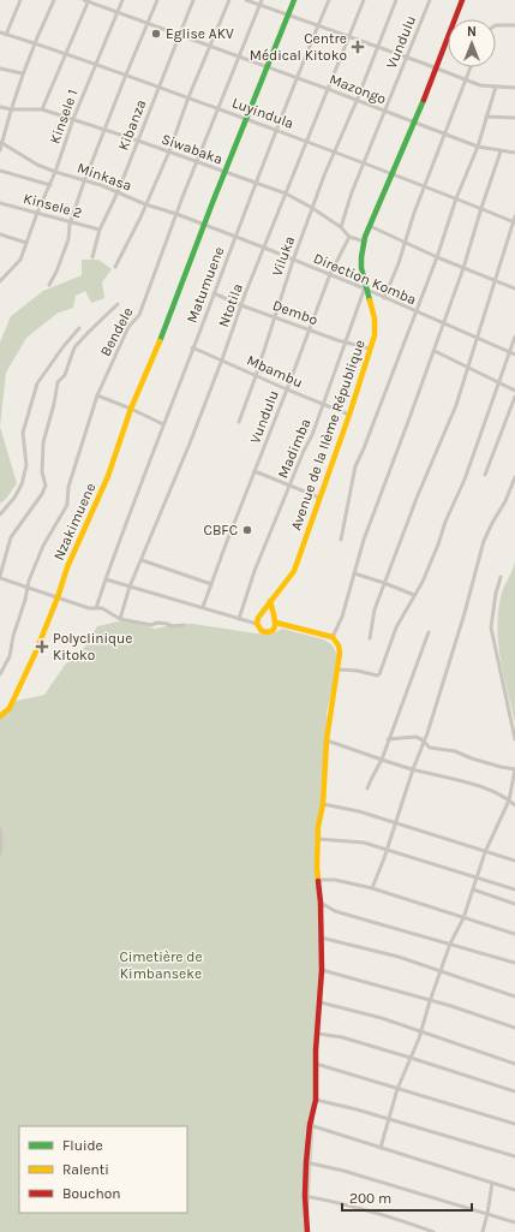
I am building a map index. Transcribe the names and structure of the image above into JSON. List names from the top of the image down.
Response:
{
  "streets": {
    "street": [
      "Vundulu",
      "Mazongo",
      "Luyindula",
      "Kinsele 1",
      "Kibanza",
      "Siwabaka",
      "Minkasa",
      "Kinsele 2",
      "Viluka",
      "Direction Komba",
      "Matumuene",
      "Ntotila",
      "Dembo",
      "Bendele",
      "Mbambu",
      "Avenue de la IIème République",
      "Madimba",
      "Nzakimuene"
    ]
  },
  "crossings": [
    ["Vundulu", "Mazongo"],
    ["Vundulu", "Luyindula"],
    ["Vundulu", "Siwabaka"],
    ["Vundulu", "Direction Komba"],
    ["Vundulu", "Dembo"],
    ["Vundulu", "Mbambu"],
    ["Mazongo", "Kinsele 1"],
    ["Mazongo", "Kibanza"],
    ["Mazongo", "Viluka"],
    ["Mazongo", "Matumuene"],
    ["Mazongo", "Ntotila"],
    ["Mazongo", "Bendele"],
    ["Mazongo", "Avenue de la IIème République"],
    ["Mazongo", "Nzakimuene"],
    ["Luyindula", "Kinsele 1"],
    ["Luyindula", "Kibanza"],
    ["Luyindula", "Viluka"],
    ["Luyindula", "Matumuene"],
    ["Luyindula", "Ntotila"],
    ["Luyindula", "Bendele"],
    ["Luyindula", "Avenue de la IIème République"],
    ["Luyindula", "Nzakimuene"],
    ["Kinsele 1", "Siwabaka"],
    ["Kinsele 1", "Minkasa"],
    ["Kinsele 1", "Kinsele 2"],
    ["Kibanza", "Siwabaka"],
    ["Kibanza", "Minkasa"],
    ["Kibanza", "Kinsele 2"],
    ["Siwabaka", "Viluka"],
    ["Siwabaka", "Matumuene"],
    ["Siwabaka", "Ntotila"],
    ["Siwabaka", "Bendele"],
    ["Siwabaka", "Nzakimuene"],
    ["Minkasa", "Direction Komba"],
    ["Minkasa", "Bendele"],
    ["Minkasa", "Nzakimuene"],
    ["Viluka", "Direction Komba"],
    ["Viluka", "Dembo"],
    ["Viluka", "Mbambu"],
    ["Direction Komba", "Matumuene"],
    ["Direction Komba", "Ntotila"],
    ["Direction Komba", "Avenue de la IIème République"],
    ["Direction Komba", "Madimba"],
    ["Direction Komba", "Nzakimuene"],
    ["Matumuene", "Dembo"],
    ["Matumuene", "Mbambu"],
    ["Ntotila", "Dembo"],
    ["Ntotila", "Mbambu"],
    ["Dembo", "Avenue de la IIème République"],
    ["Dembo", "Madimba"],
    ["Mbambu", "Avenue de la IIème République"],
    ["Mbambu", "Madimba"],
    ["Avenue de la IIème République", "Madimba"]
  ],
  "parks": ["Cimetière de Kimbanseke"],
  "places": {
    "other": ["Eglise AKV", "CBFC"],
    "health": ["Centre Médical Kitoko", "Polyclinique Kitoko"]
  },
  "legend": ["Fluide", "Ralenti", "Bouchon"],
  "scale_bar": "200 m",
  "north": "top"
}
